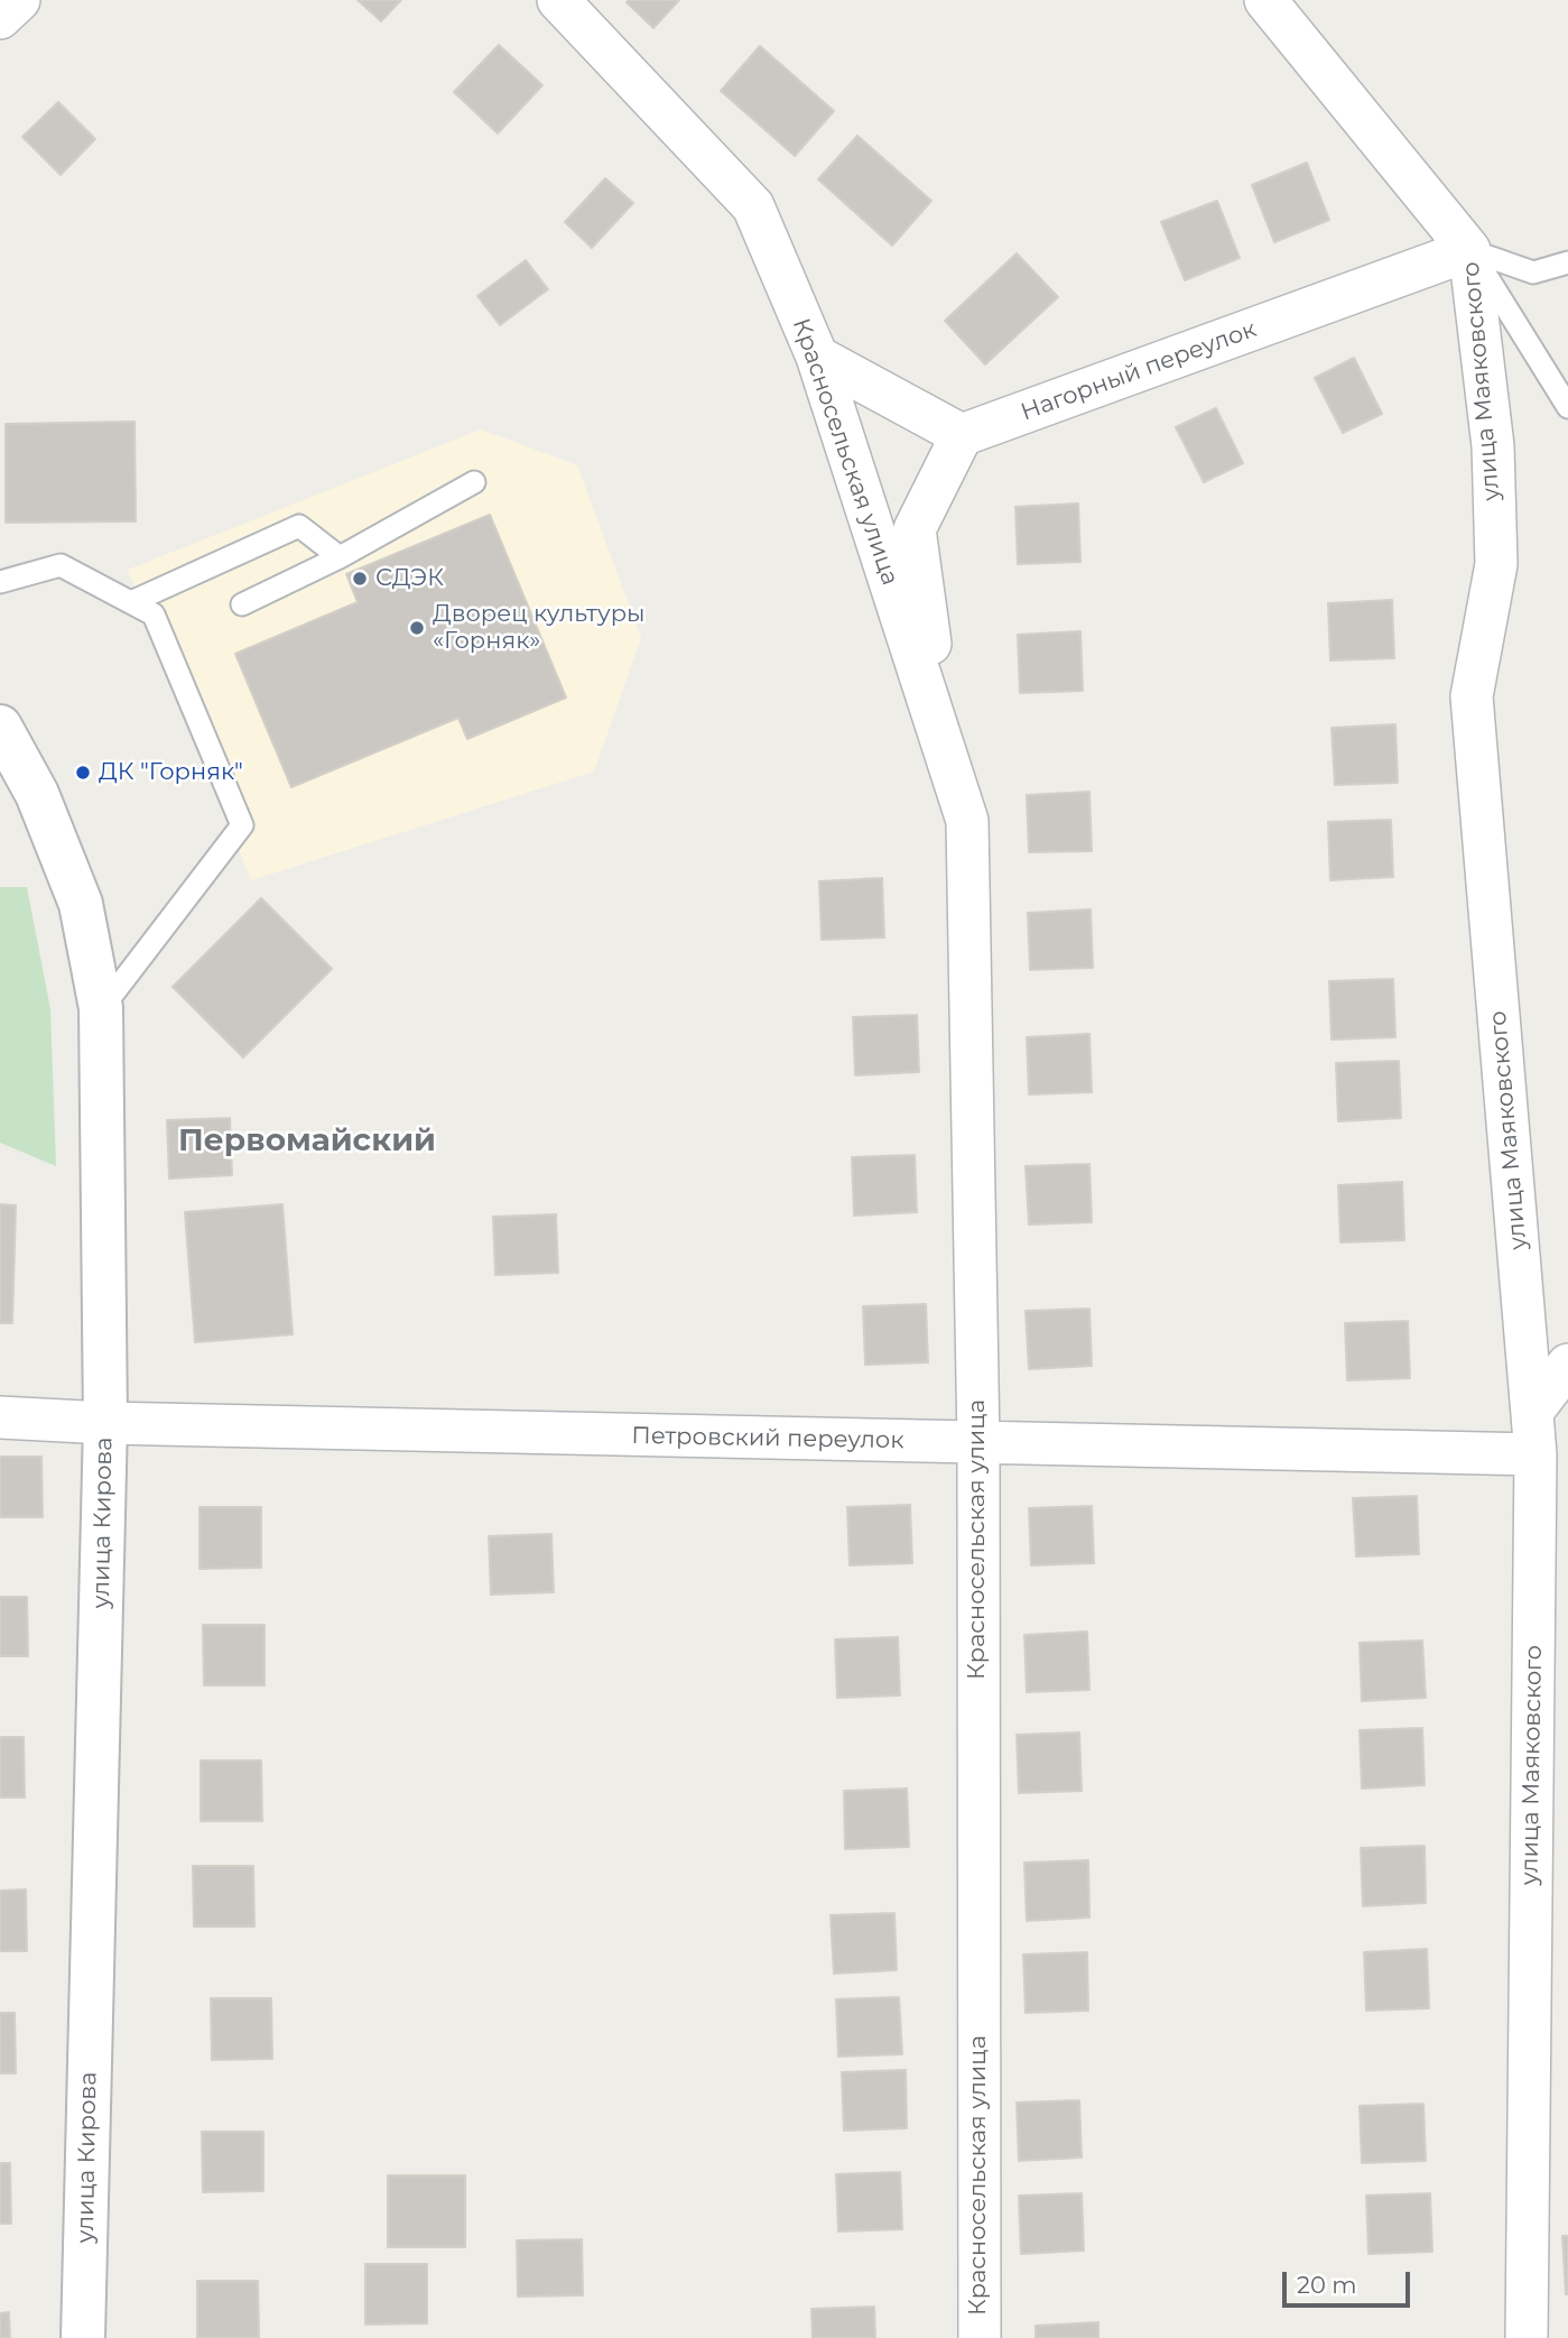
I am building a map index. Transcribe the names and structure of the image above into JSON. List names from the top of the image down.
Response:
{
  "streets": {
    "street": [
      "Нагорный переулок",
      "улица Маяковского",
      "Красносельская улица",
      "Петровский переулок",
      "улица Кирова"
    ]
  },
  "crossings": [
    ["Нагорный переулок", "улица Маяковского"],
    ["Нагорный переулок", "Красносельская улица"],
    ["улица Маяковского", "Петровский переулок"],
    ["Красносельская улица", "Петровский переулок"],
    ["Петровский переулок", "улица Кирова"]
  ],
  "districts": ["Первомайский"],
  "places": ["СДЭК", "Дворец культуры «Горняк»", "ДК \"Горняк\""],
  "scale_bar": "20 m"
}
